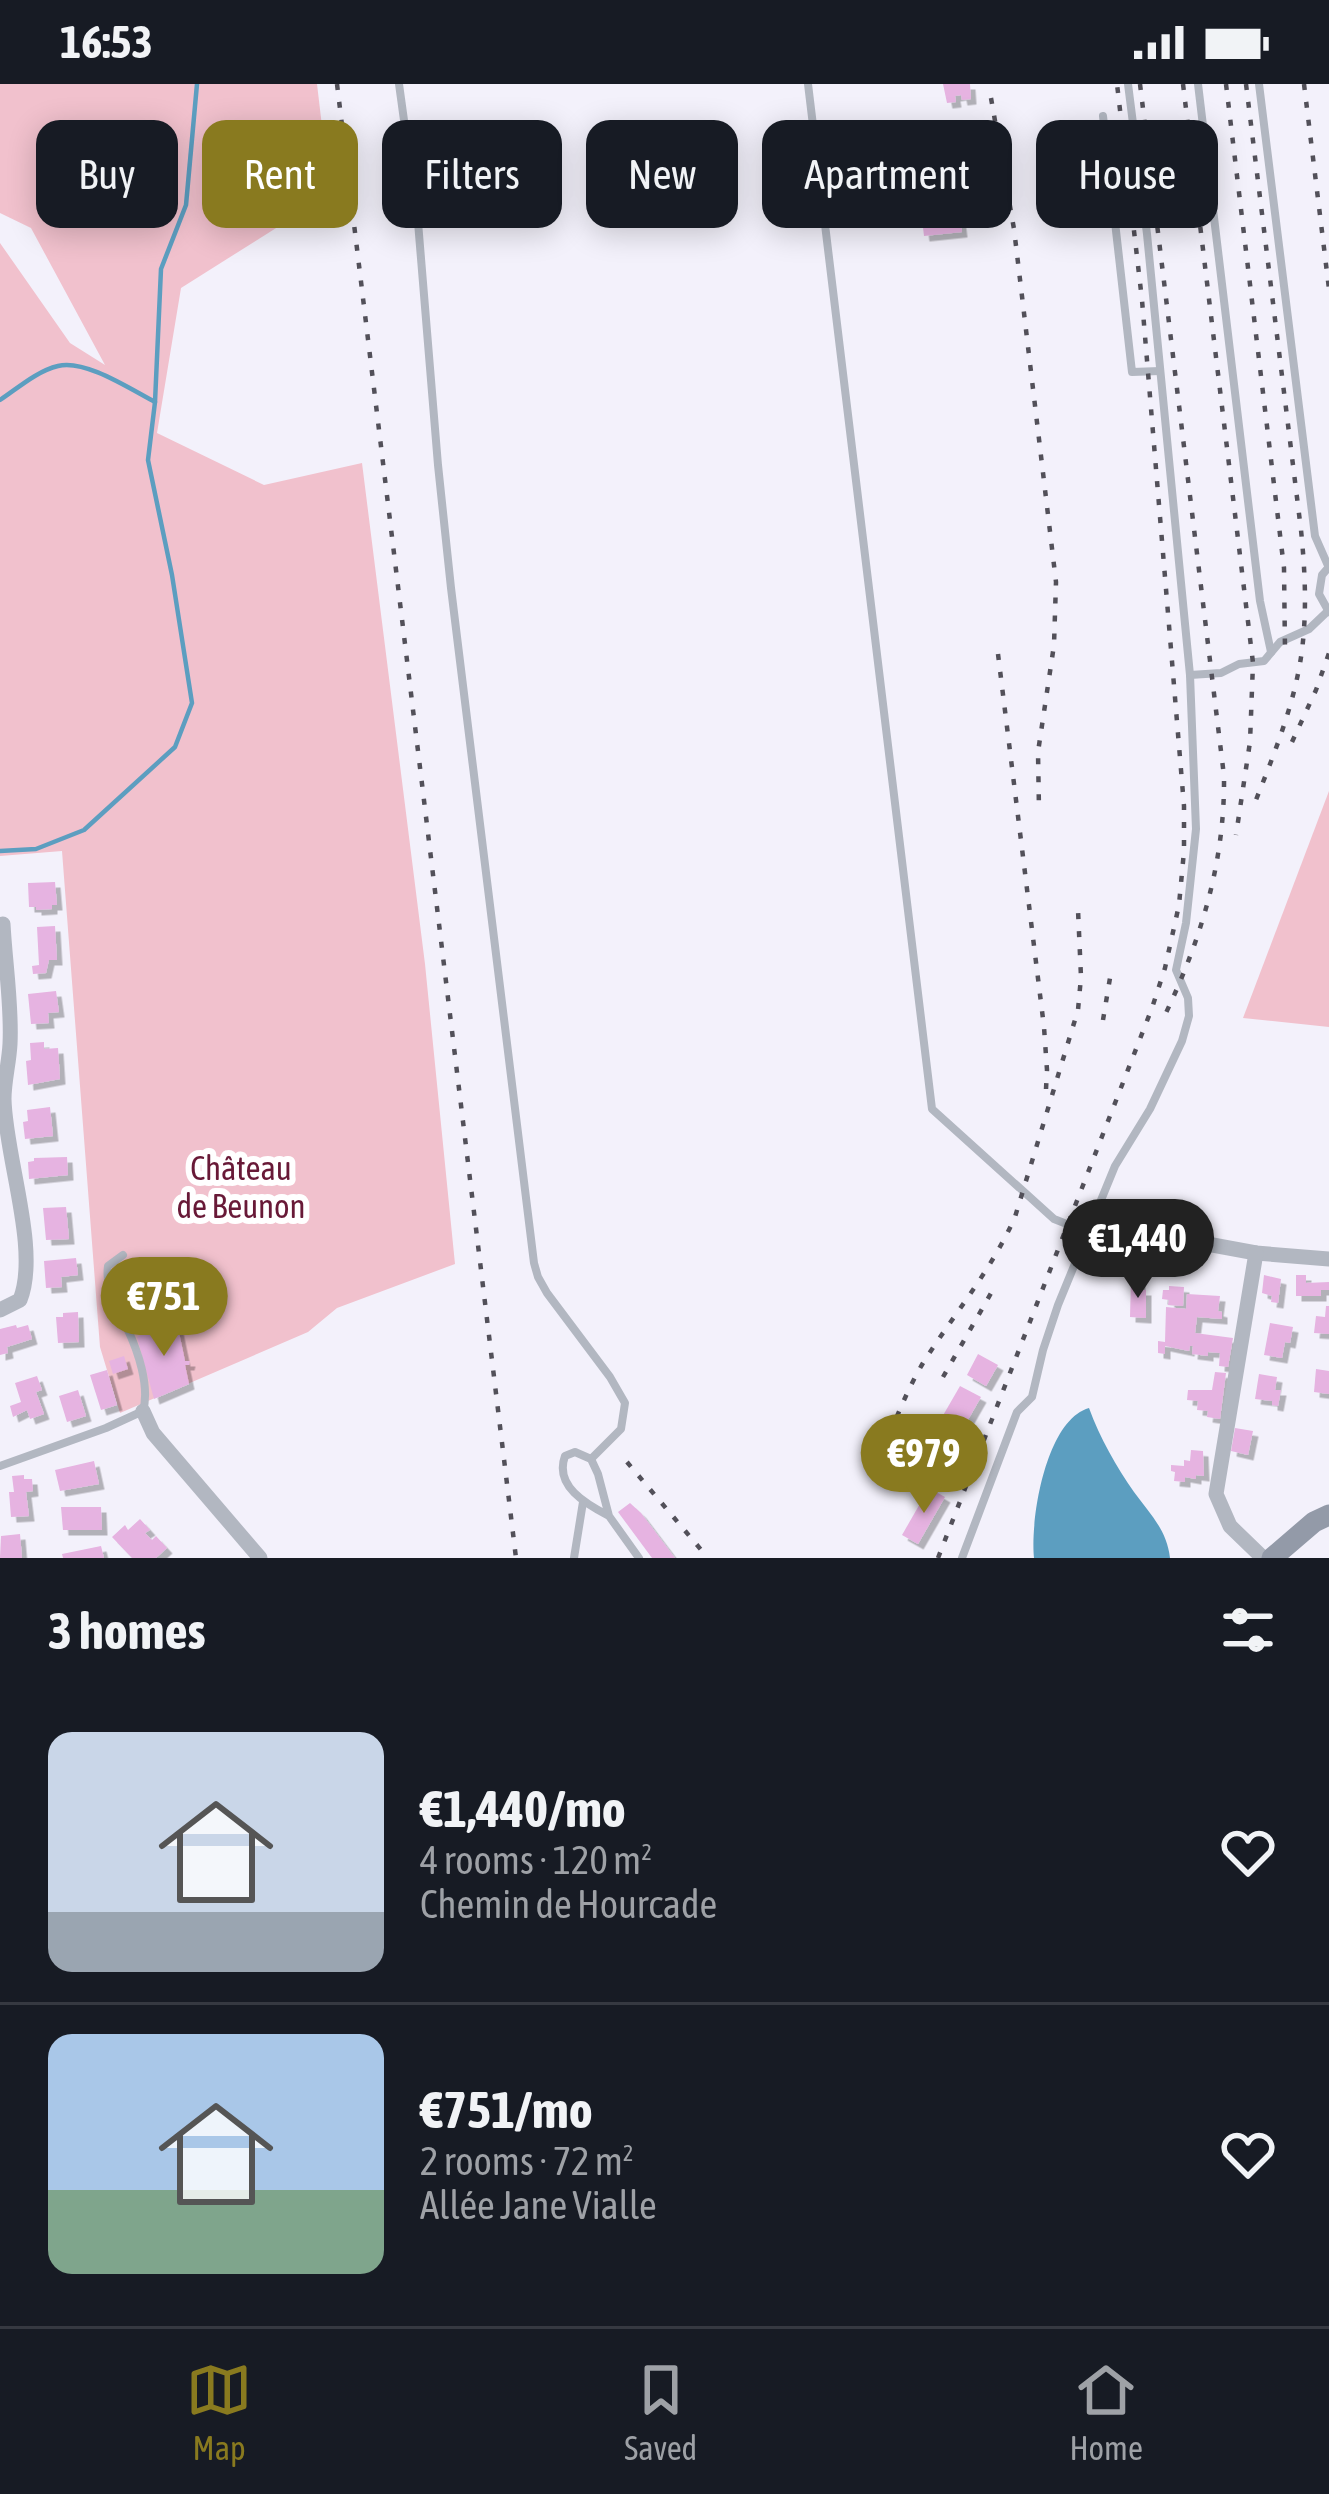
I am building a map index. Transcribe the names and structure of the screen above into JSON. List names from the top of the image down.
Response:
{
  "parks": ["Château de Beunon"],
  "page": {
    "status": "16:53",
    "chip": [
      "Buy",
      "Rent",
      "Filters",
      "New",
      "Apartment",
      "House"
    ],
    "price": ["€1,440", "€751", "€979"],
    "heading": "3 homes",
    "list": [
      {
        "name": "€1,440/mo",
        "note": "4 rooms · 120 m² · Chemin de Hourcade"
      },
      {
        "name": "€751/mo",
        "note": "2 rooms · 72 m² · Allée Jane Vialle"
      }
    ],
    "tabs": ["Map", "Saved", "Home"]
  }
}
